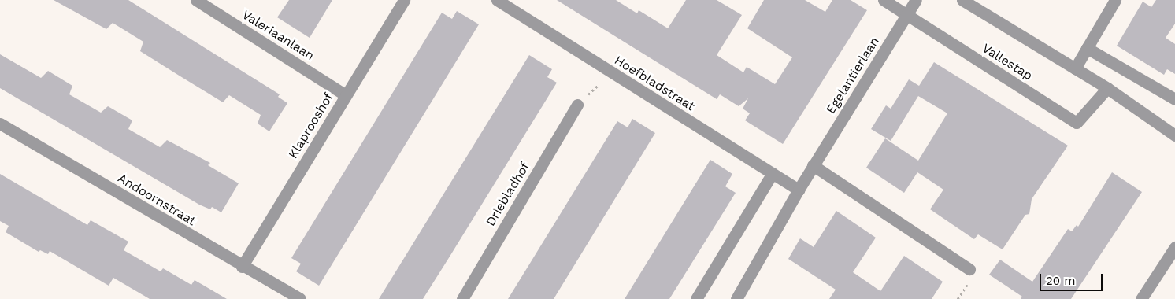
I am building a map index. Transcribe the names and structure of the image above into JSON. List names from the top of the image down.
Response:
{
  "streets": {
    "street": [
      "Valeriaanlaan",
      "Vallestap",
      "Egelantierlaan",
      "Hoefbladstraat",
      "Klaprooshof",
      "Driebladhof",
      "Andoornstraat"
    ]
  },
  "crossings": [
    ["Valeriaanlaan", "Klaprooshof"],
    ["Vallestap", "Egelantierlaan"],
    ["Egelantierlaan", "Hoefbladstraat"],
    ["Klaprooshof", "Andoornstraat"]
  ],
  "scale_bar": "20 m"
}
